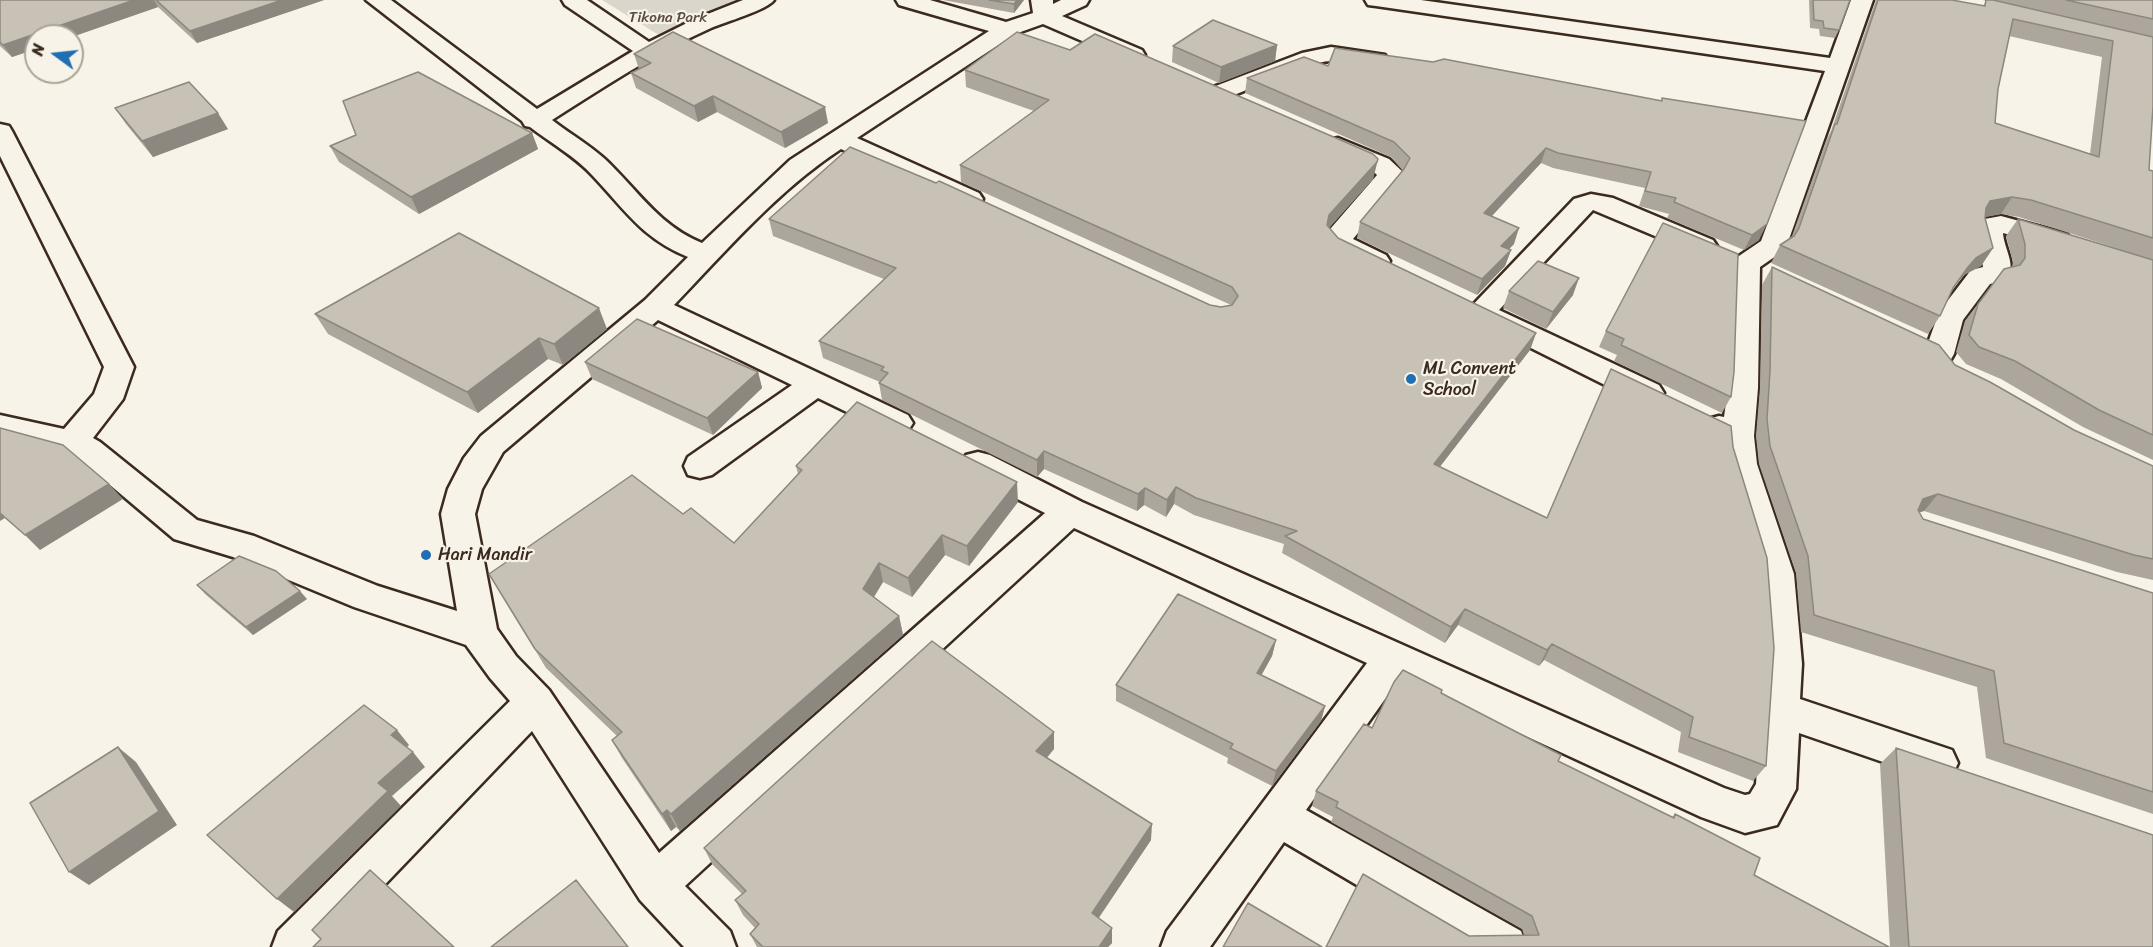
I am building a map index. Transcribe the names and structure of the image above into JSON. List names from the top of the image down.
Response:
{
  "parks": ["Tikona Park"],
  "places": ["ML Convent School", "Hari Mandir"],
  "north": "left"
}
